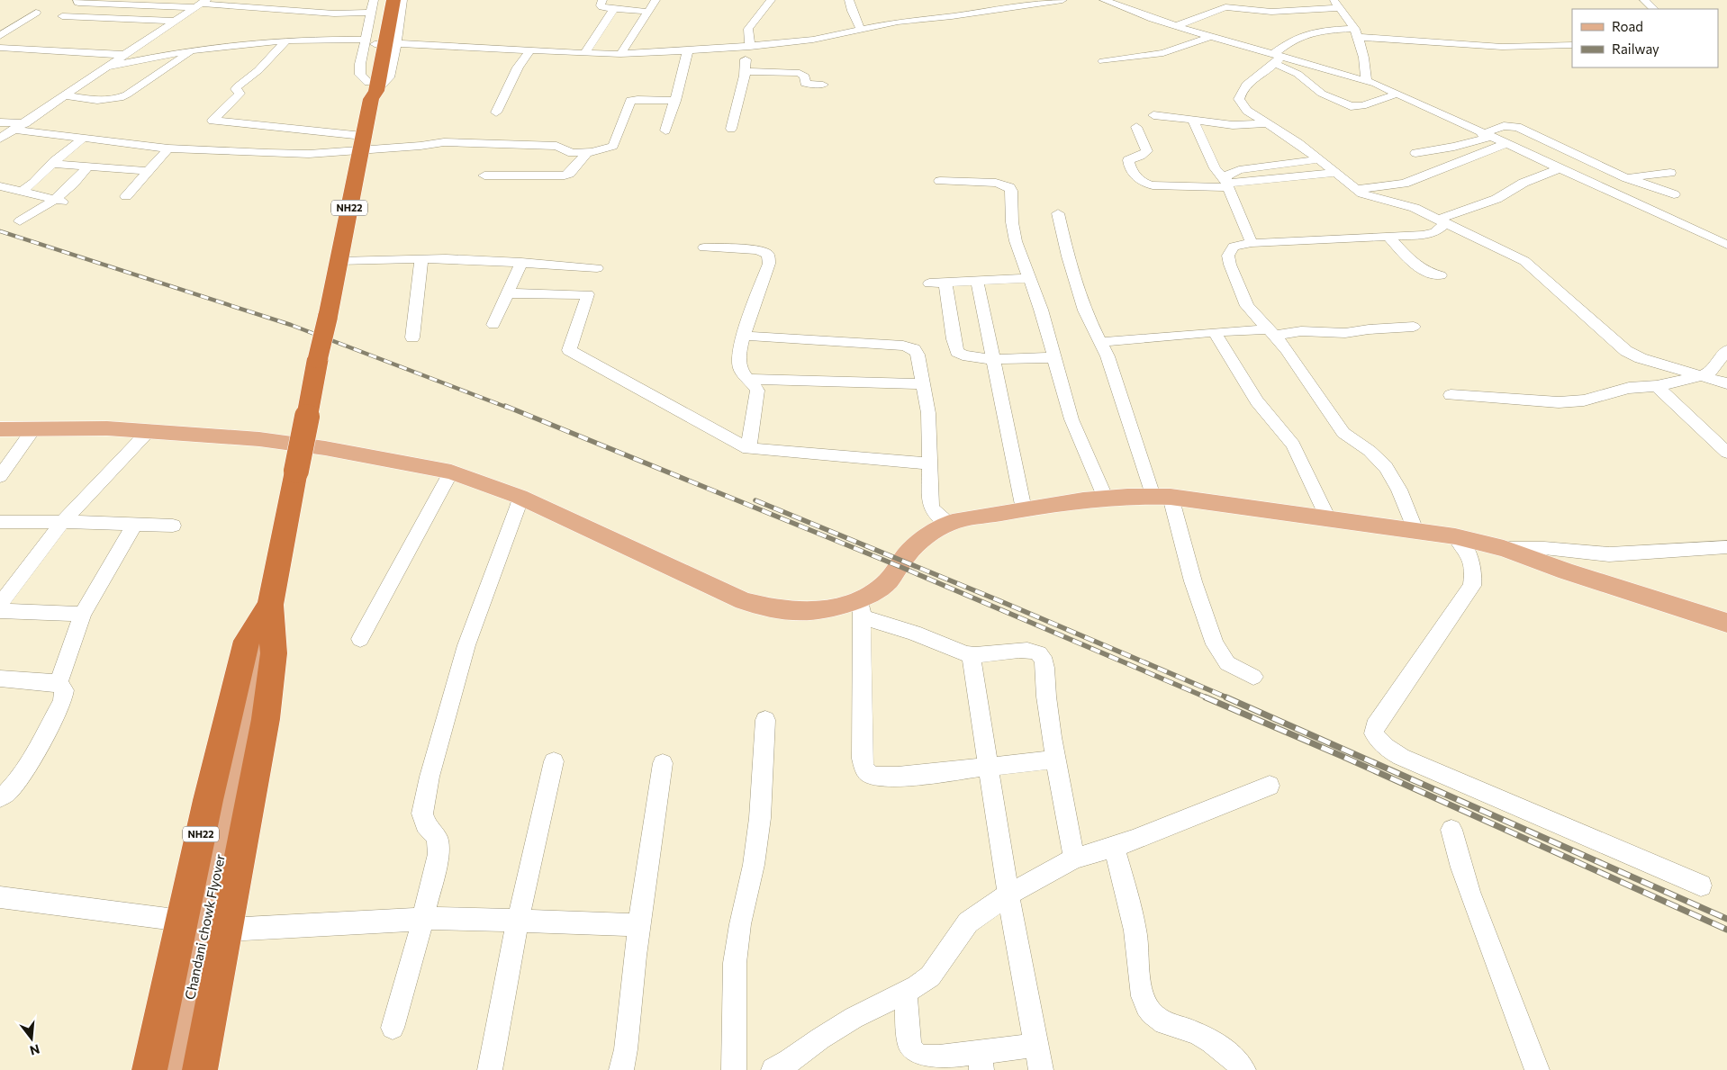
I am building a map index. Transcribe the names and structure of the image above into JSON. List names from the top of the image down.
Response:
{
  "streets": {
    "highway": ["NH22"],
    "main road": ["Chandani chowk Flyover"]
  },
  "crossings": [
    ["NH22", "Chandani chowk Flyover"]
  ],
  "legend": ["Road", "Railway"],
  "north": "bottom"
}
